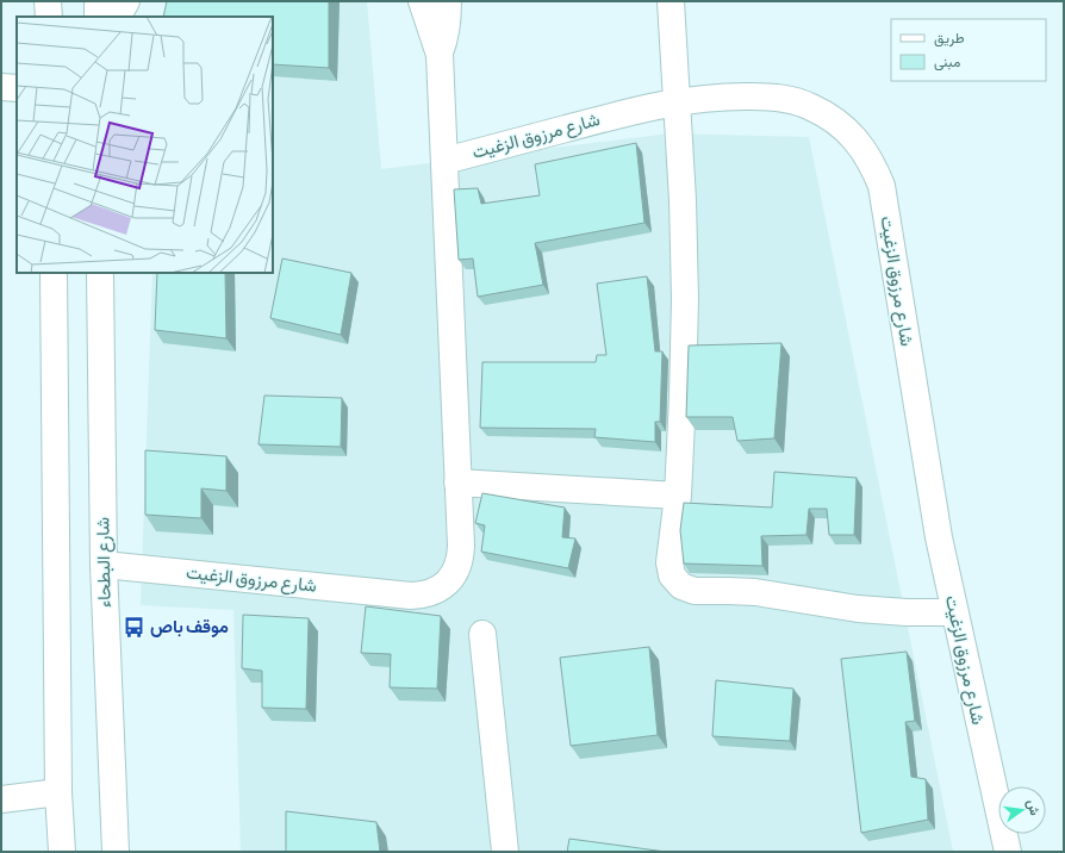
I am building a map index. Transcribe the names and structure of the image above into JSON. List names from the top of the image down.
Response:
{
  "streets": {
    "street": ["شارع مرزوق الزغيت", "شارع البطحاء"]
  },
  "crossings": [
    ["شارع مرزوق الزغيت", "شارع البطحاء"]
  ],
  "places": {
    "bus stop": ["موقف باص"]
  },
  "legend": ["طريق", "مبنى"],
  "north": "right"
}
